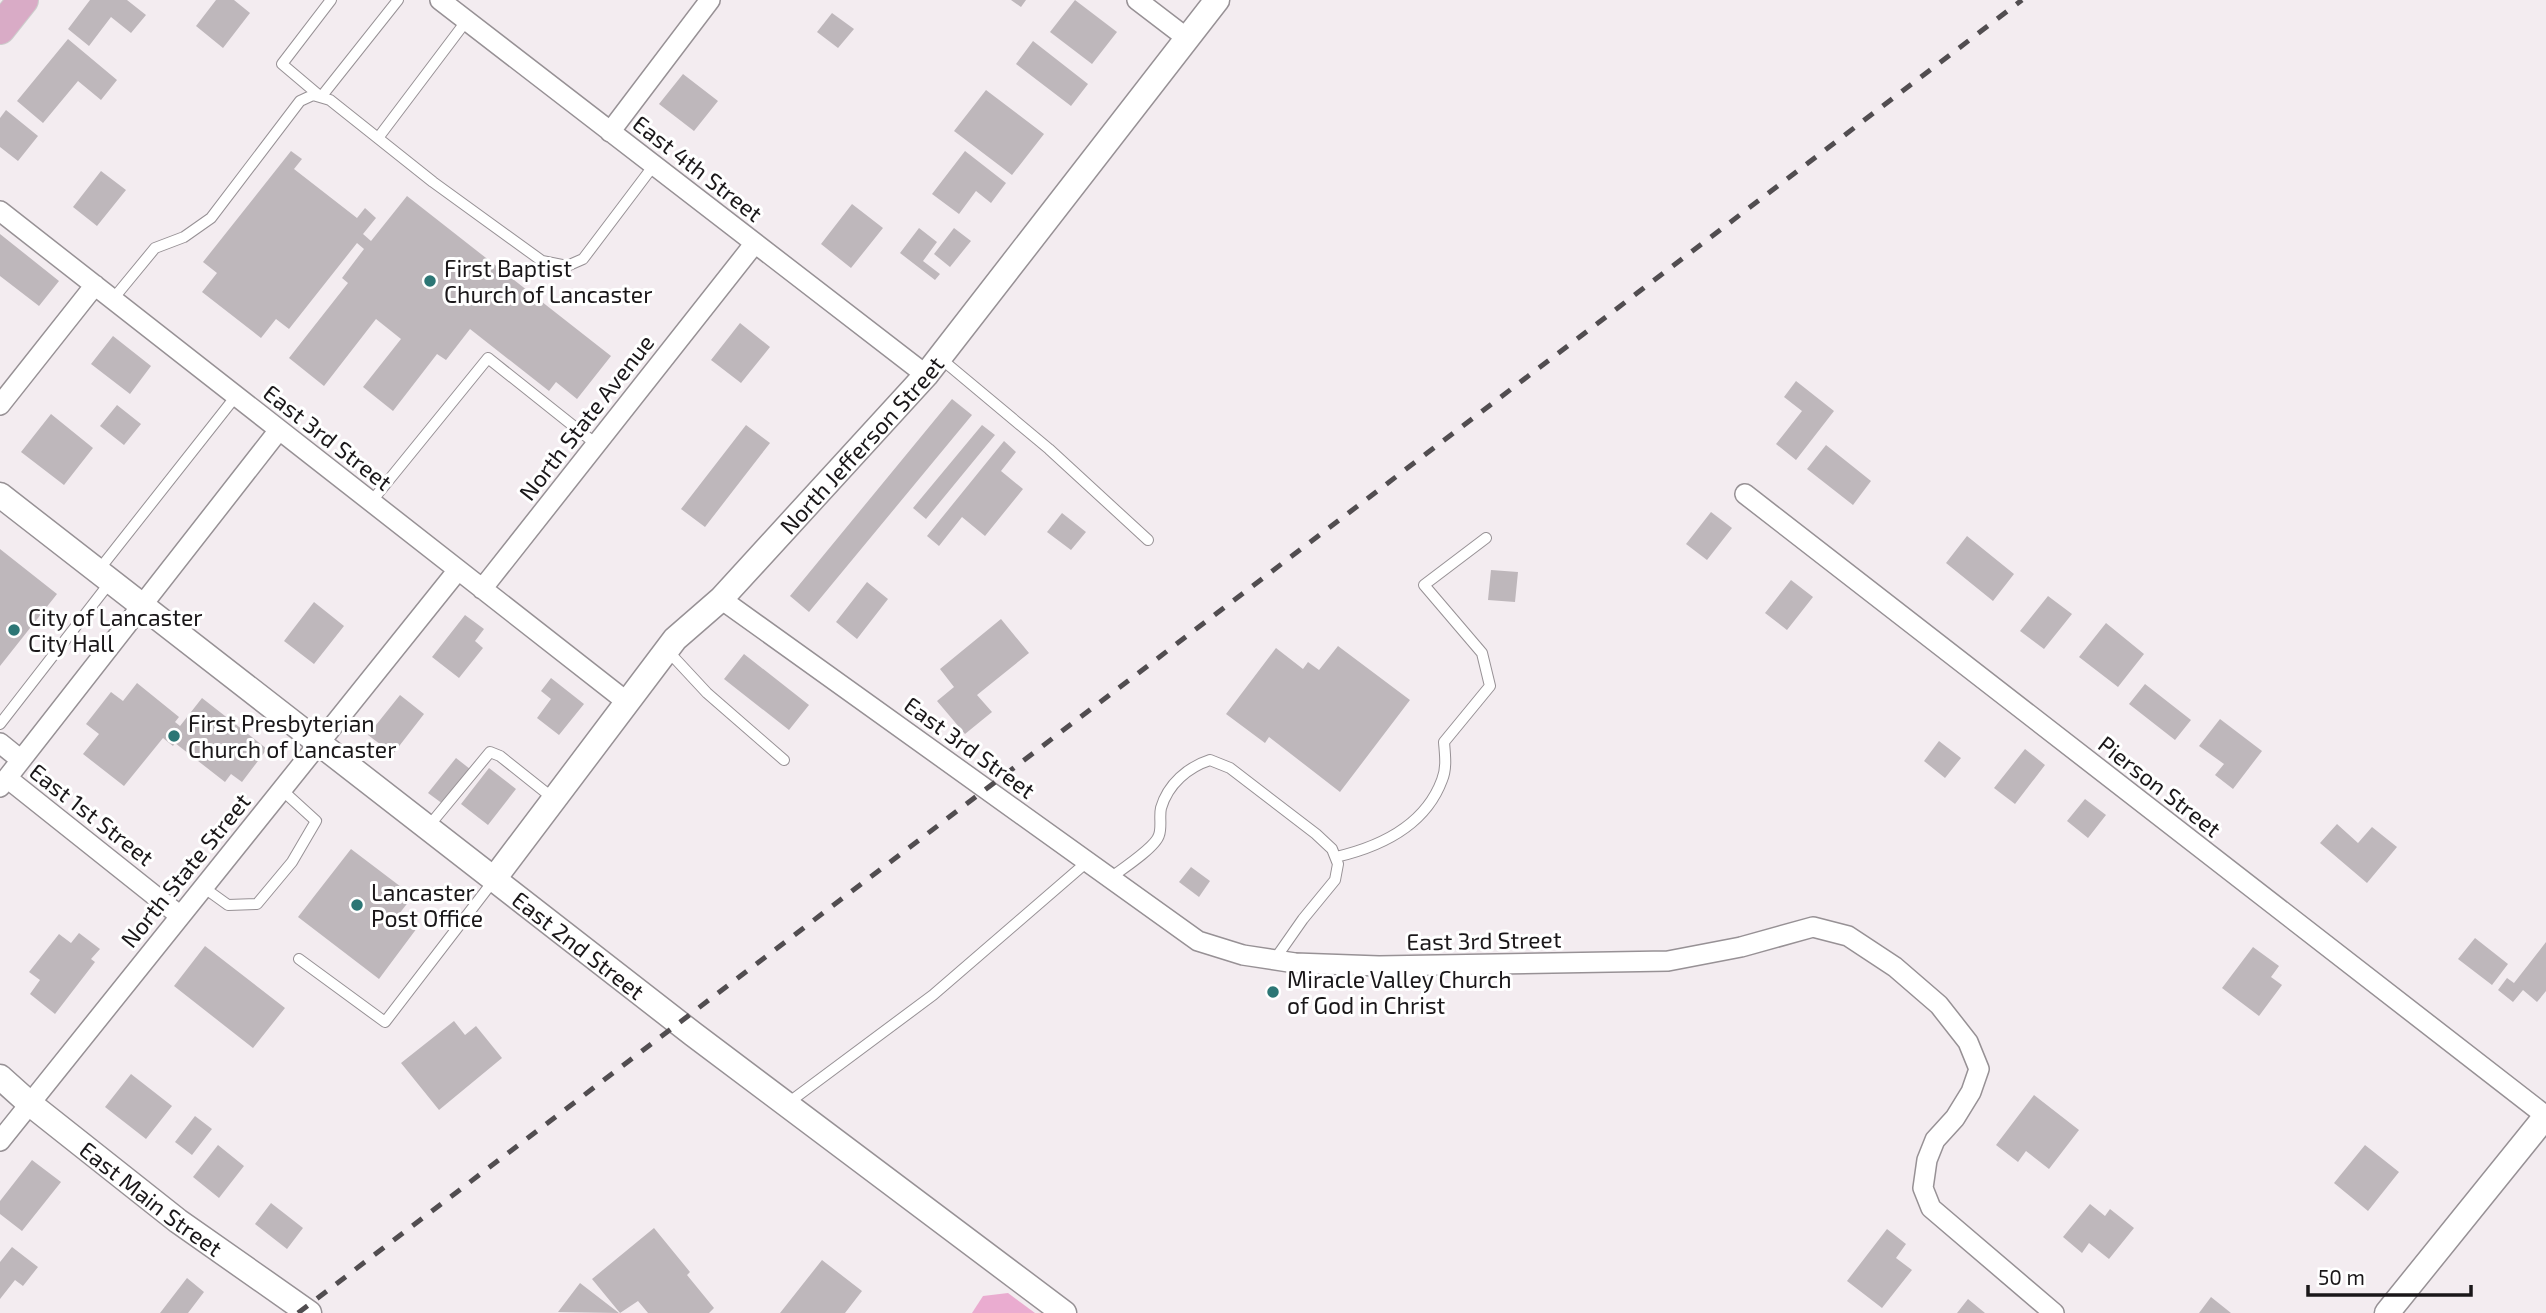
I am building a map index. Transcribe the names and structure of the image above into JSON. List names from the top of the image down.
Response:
{
  "streets": {
    "street": [
      "East 4th Street",
      "North State Avenue",
      "East 3rd Street",
      "North Jefferson Street",
      "Pierson Street",
      "East 1st Street",
      "North State Street",
      "East 2nd Street",
      "East Main Street"
    ]
  },
  "crossings": [
    ["East 4th Street", "North State Avenue"],
    ["East 4th Street", "North Jefferson Street"],
    ["North State Avenue", "East 3rd Street"],
    ["East 3rd Street", "North Jefferson Street"],
    ["East 3rd Street", "North State Street"],
    ["North Jefferson Street", "East 2nd Street"],
    ["East 1st Street", "North State Street"],
    ["North State Street", "East 2nd Street"],
    ["North State Street", "East Main Street"]
  ],
  "places": [
    "First Baptist Church of Lancaster",
    "City of Lancaster City Hall",
    "First Presbyterian Church of Lancaster",
    "Lancaster Post Office",
    "Miracle Valley Church of God in Christ"
  ],
  "scale_bar": "50 m"
}
